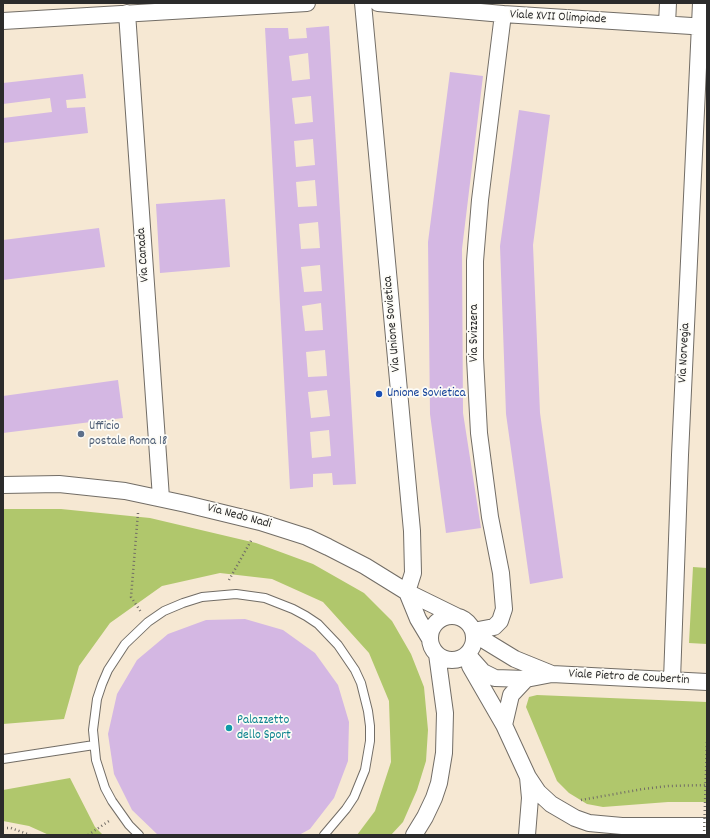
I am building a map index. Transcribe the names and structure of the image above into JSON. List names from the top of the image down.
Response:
{
  "streets": {
    "street": [
      "Viale XVII Olimpiade",
      "Via Canada",
      "Via Unione Sovietica",
      "Via Svizzera",
      "Via Norvegia",
      "Via Nedo Nadi",
      "Viale Pietro de Coubertin"
    ]
  },
  "crossings": [
    ["Viale XVII Olimpiade", "Via Svizzera"],
    ["Viale XVII Olimpiade", "Via Norvegia"],
    ["Via Canada", "Via Nedo Nadi"],
    ["Via Unione Sovietica", "Via Nedo Nadi"],
    ["Via Svizzera", "Via Nedo Nadi"],
    ["Via Norvegia", "Viale Pietro de Coubertin"],
    ["Via Nedo Nadi", "Viale Pietro de Coubertin"]
  ],
  "places": ["Unione Sovietica", "Ufficio postale Roma 18", "Palazzetto dello Sport"]
}
